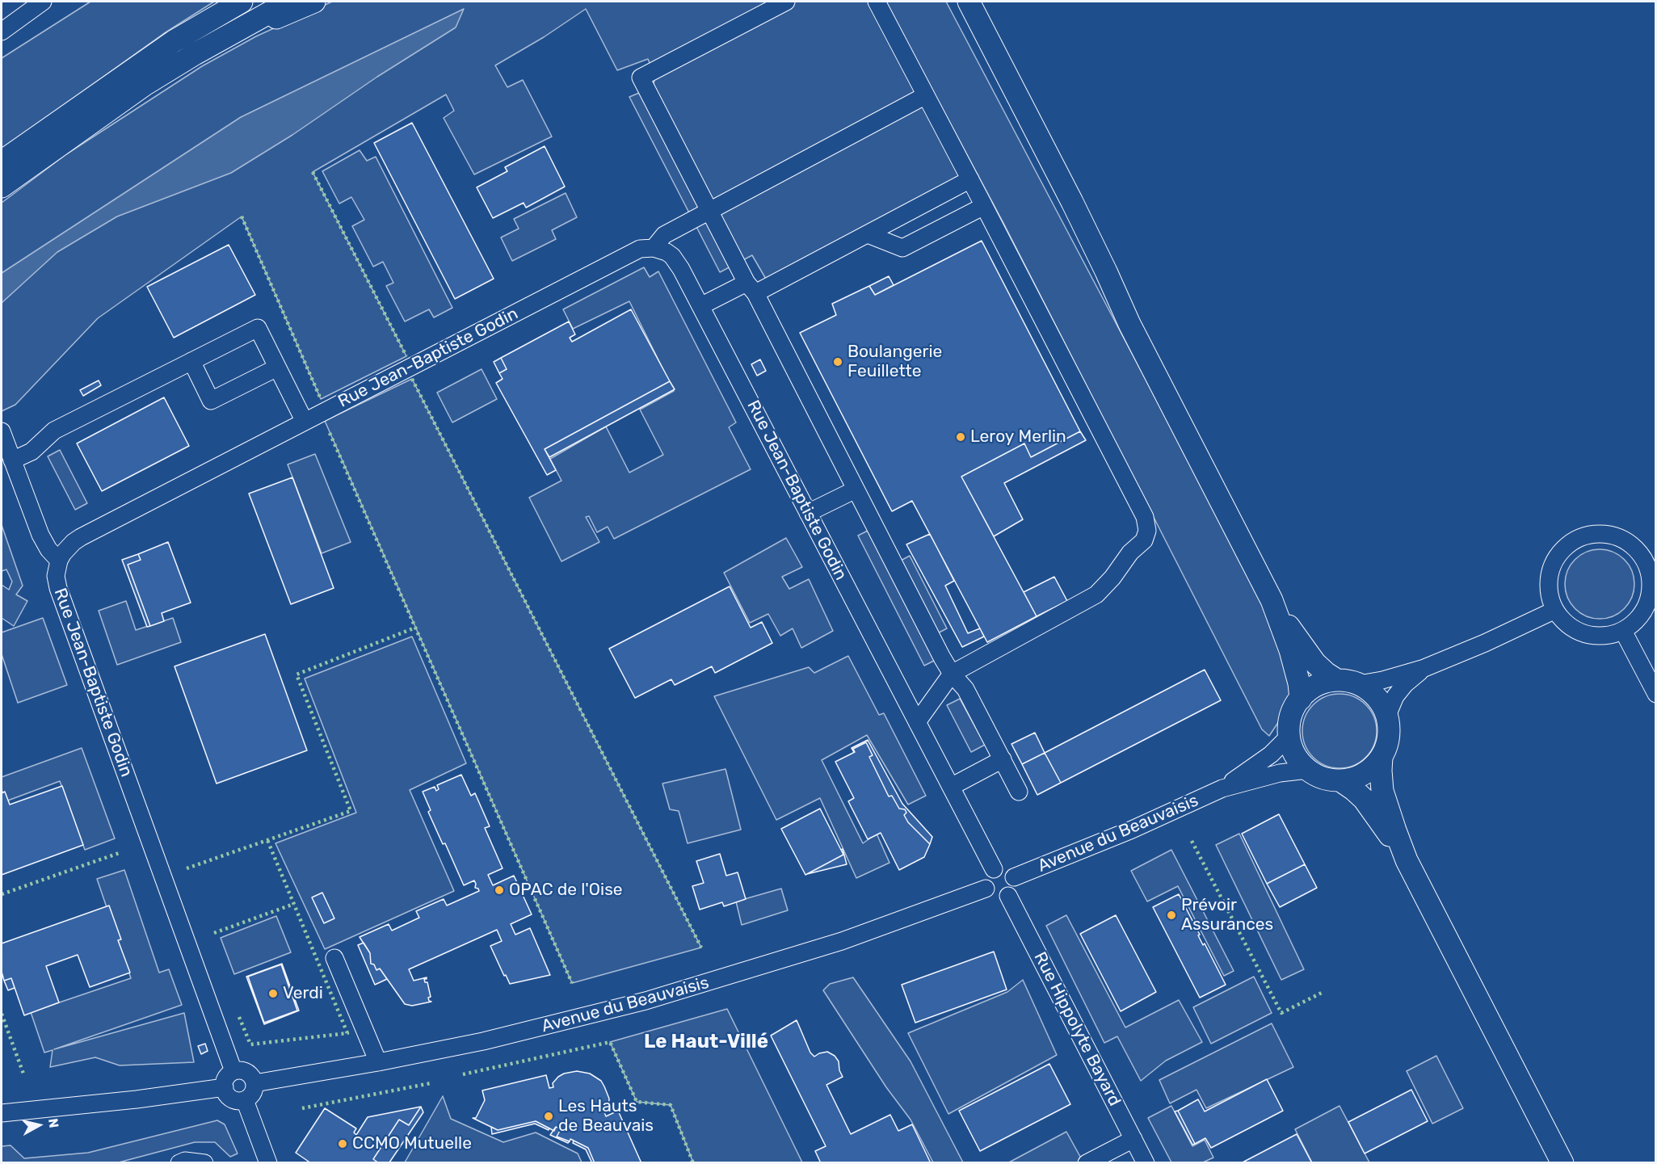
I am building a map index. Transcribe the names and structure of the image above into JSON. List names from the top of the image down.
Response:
{
  "streets": {
    "street": ["Rue Jean-Baptiste Godin", "Avenue du Beauvaisis", "Rue Hippolyte Bayard"]
  },
  "crossings": [
    ["Rue Jean-Baptiste Godin", "Avenue du Beauvaisis"],
    ["Rue Jean-Baptiste Godin", "Rue Hippolyte Bayard"],
    ["Avenue du Beauvaisis", "Rue Hippolyte Bayard"]
  ],
  "districts": ["Le Haut-Villé"],
  "places": [
    "Boulangerie Feuillette",
    "Leroy Merlin",
    "OPAC de l'Oise",
    "Prévoir Assurances",
    "Verdi",
    "Les Hauts de Beauvais",
    "CCMO Mutuelle"
  ],
  "north": "right"
}
